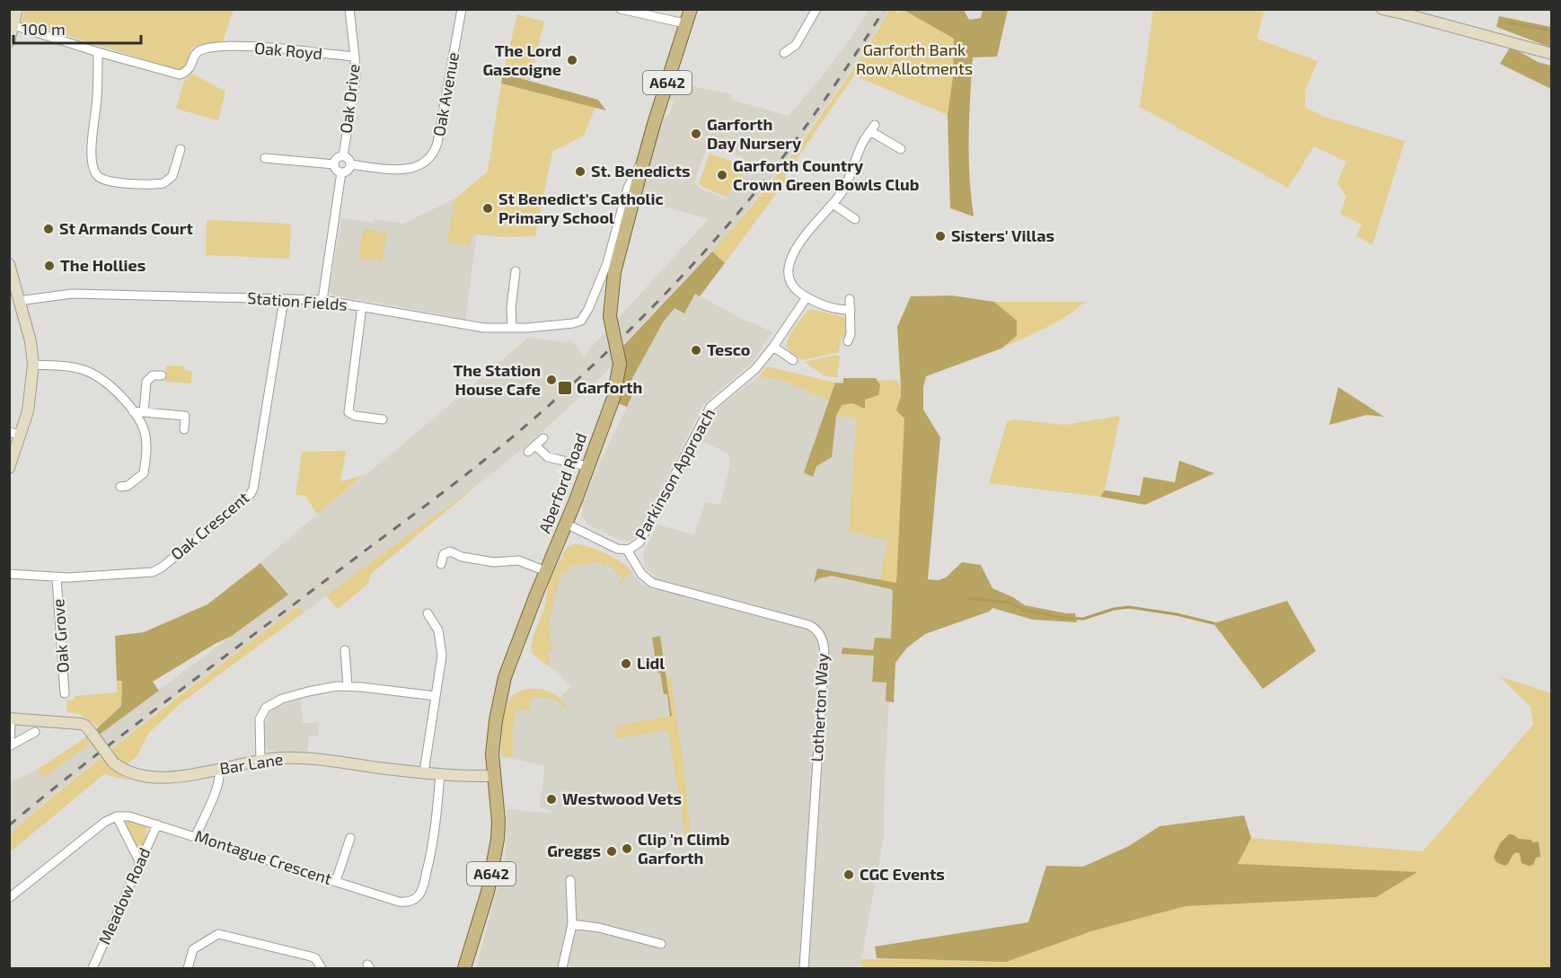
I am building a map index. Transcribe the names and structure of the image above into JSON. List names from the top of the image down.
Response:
{
  "streets": {
    "main road": ["A642", "Aberford Road"],
    "street": [
      "Oak Royd",
      "Oak Avenue",
      "Oak Drive",
      "Station Fields",
      "Parkinson Approach",
      "Oak Crescent",
      "Oak Grove",
      "Lotherton Way",
      "Bar Lane",
      "Montague Crescent",
      "Meadow Road"
    ]
  },
  "crossings": [
    ["Oak Royd", "Oak Drive"],
    ["Oak Avenue", "Oak Drive"],
    ["Station Fields", "Aberford Road"],
    ["Station Fields", "Oak Crescent"],
    ["Parkinson Approach", "Aberford Road"],
    ["Parkinson Approach", "Lotherton Way"],
    ["Aberford Road", "Bar Lane"],
    ["Oak Crescent", "Oak Grove"],
    ["Bar Lane", "Montague Crescent"],
    ["Montague Crescent", "Meadow Road"]
  ],
  "parks": ["Garforth Bank Row Allotments"],
  "places": {
    "other": [
      "The Lord Gascoigne",
      "Garforth Day Nursery",
      "St. Benedicts",
      "Garforth Country Crown Green Bowls Club",
      "St Benedict's Catholic Primary School",
      "St Armands Court",
      "Sisters' Villas",
      "The Hollies",
      "Tesco",
      "The Station House Cafe",
      "Lidl",
      "Westwood Vets",
      "Clip 'n Climb Garforth",
      "Greggs",
      "CGC Events"
    ],
    "transit": ["Garforth"]
  },
  "scale_bar": "100 m"
}
